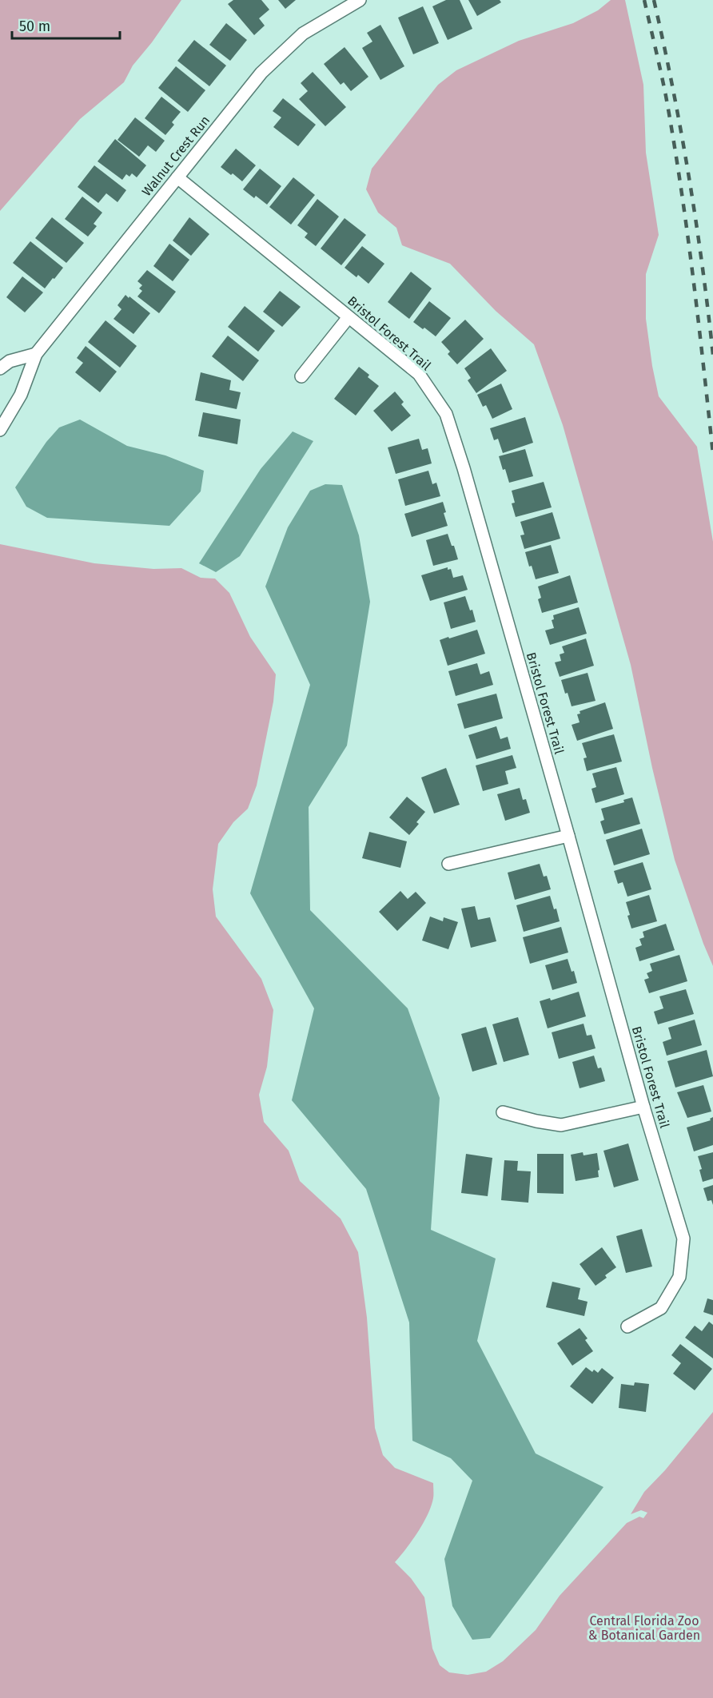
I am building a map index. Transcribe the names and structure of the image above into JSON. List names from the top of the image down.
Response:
{
  "streets": {
    "street": ["Walnut Crest Run", "Bristol Forest Trail"]
  },
  "crossings": [
    ["Walnut Crest Run", "Bristol Forest Trail"]
  ],
  "parks": ["Central Florida Zoo & Botanical Garden"],
  "scale_bar": "50 m"
}
